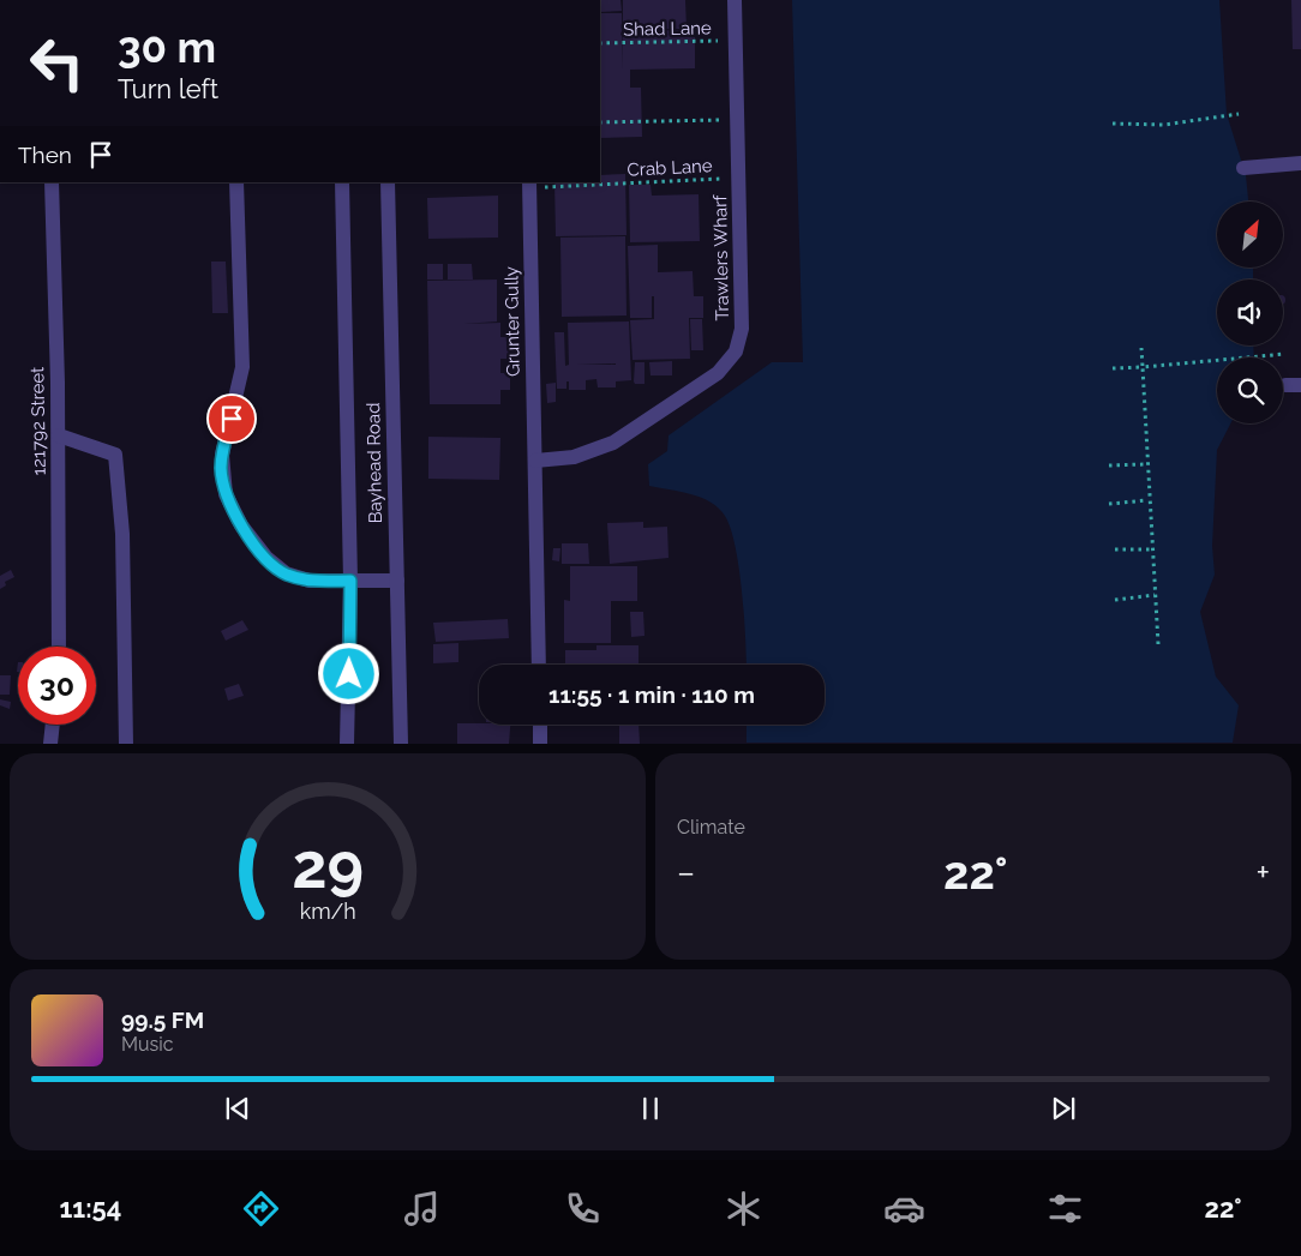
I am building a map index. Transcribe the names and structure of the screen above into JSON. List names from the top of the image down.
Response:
{
  "streets": {
    "street": [
      "Trawlers Wharf",
      "Grunter Gully",
      "121792 Street",
      "Bayhead Road"
    ],
    "path": ["Shad Lane", "Crab Lane"]
  },
  "crossings": [
    ["Shad Lane", "Trawlers Wharf"],
    ["Crab Lane", "Trawlers Wharf"],
    ["Crab Lane", "Grunter Gully"],
    ["Trawlers Wharf", "Grunter Gully"]
  ],
  "north": "top right",
  "page": {
    "turn": ["30 m", "Turn left"],
    "then": "Then",
    "limit": "30",
    "trip": "11:55 · 1 min · 110 m",
    "tile": "Climate",
    "heat": ["−", "22°", "+"],
    "song": ["99.5 FM", "Music"],
    "tabs": ["11:54", "22°"],
    "gauge": ["29", "km/h"]
  }
}
